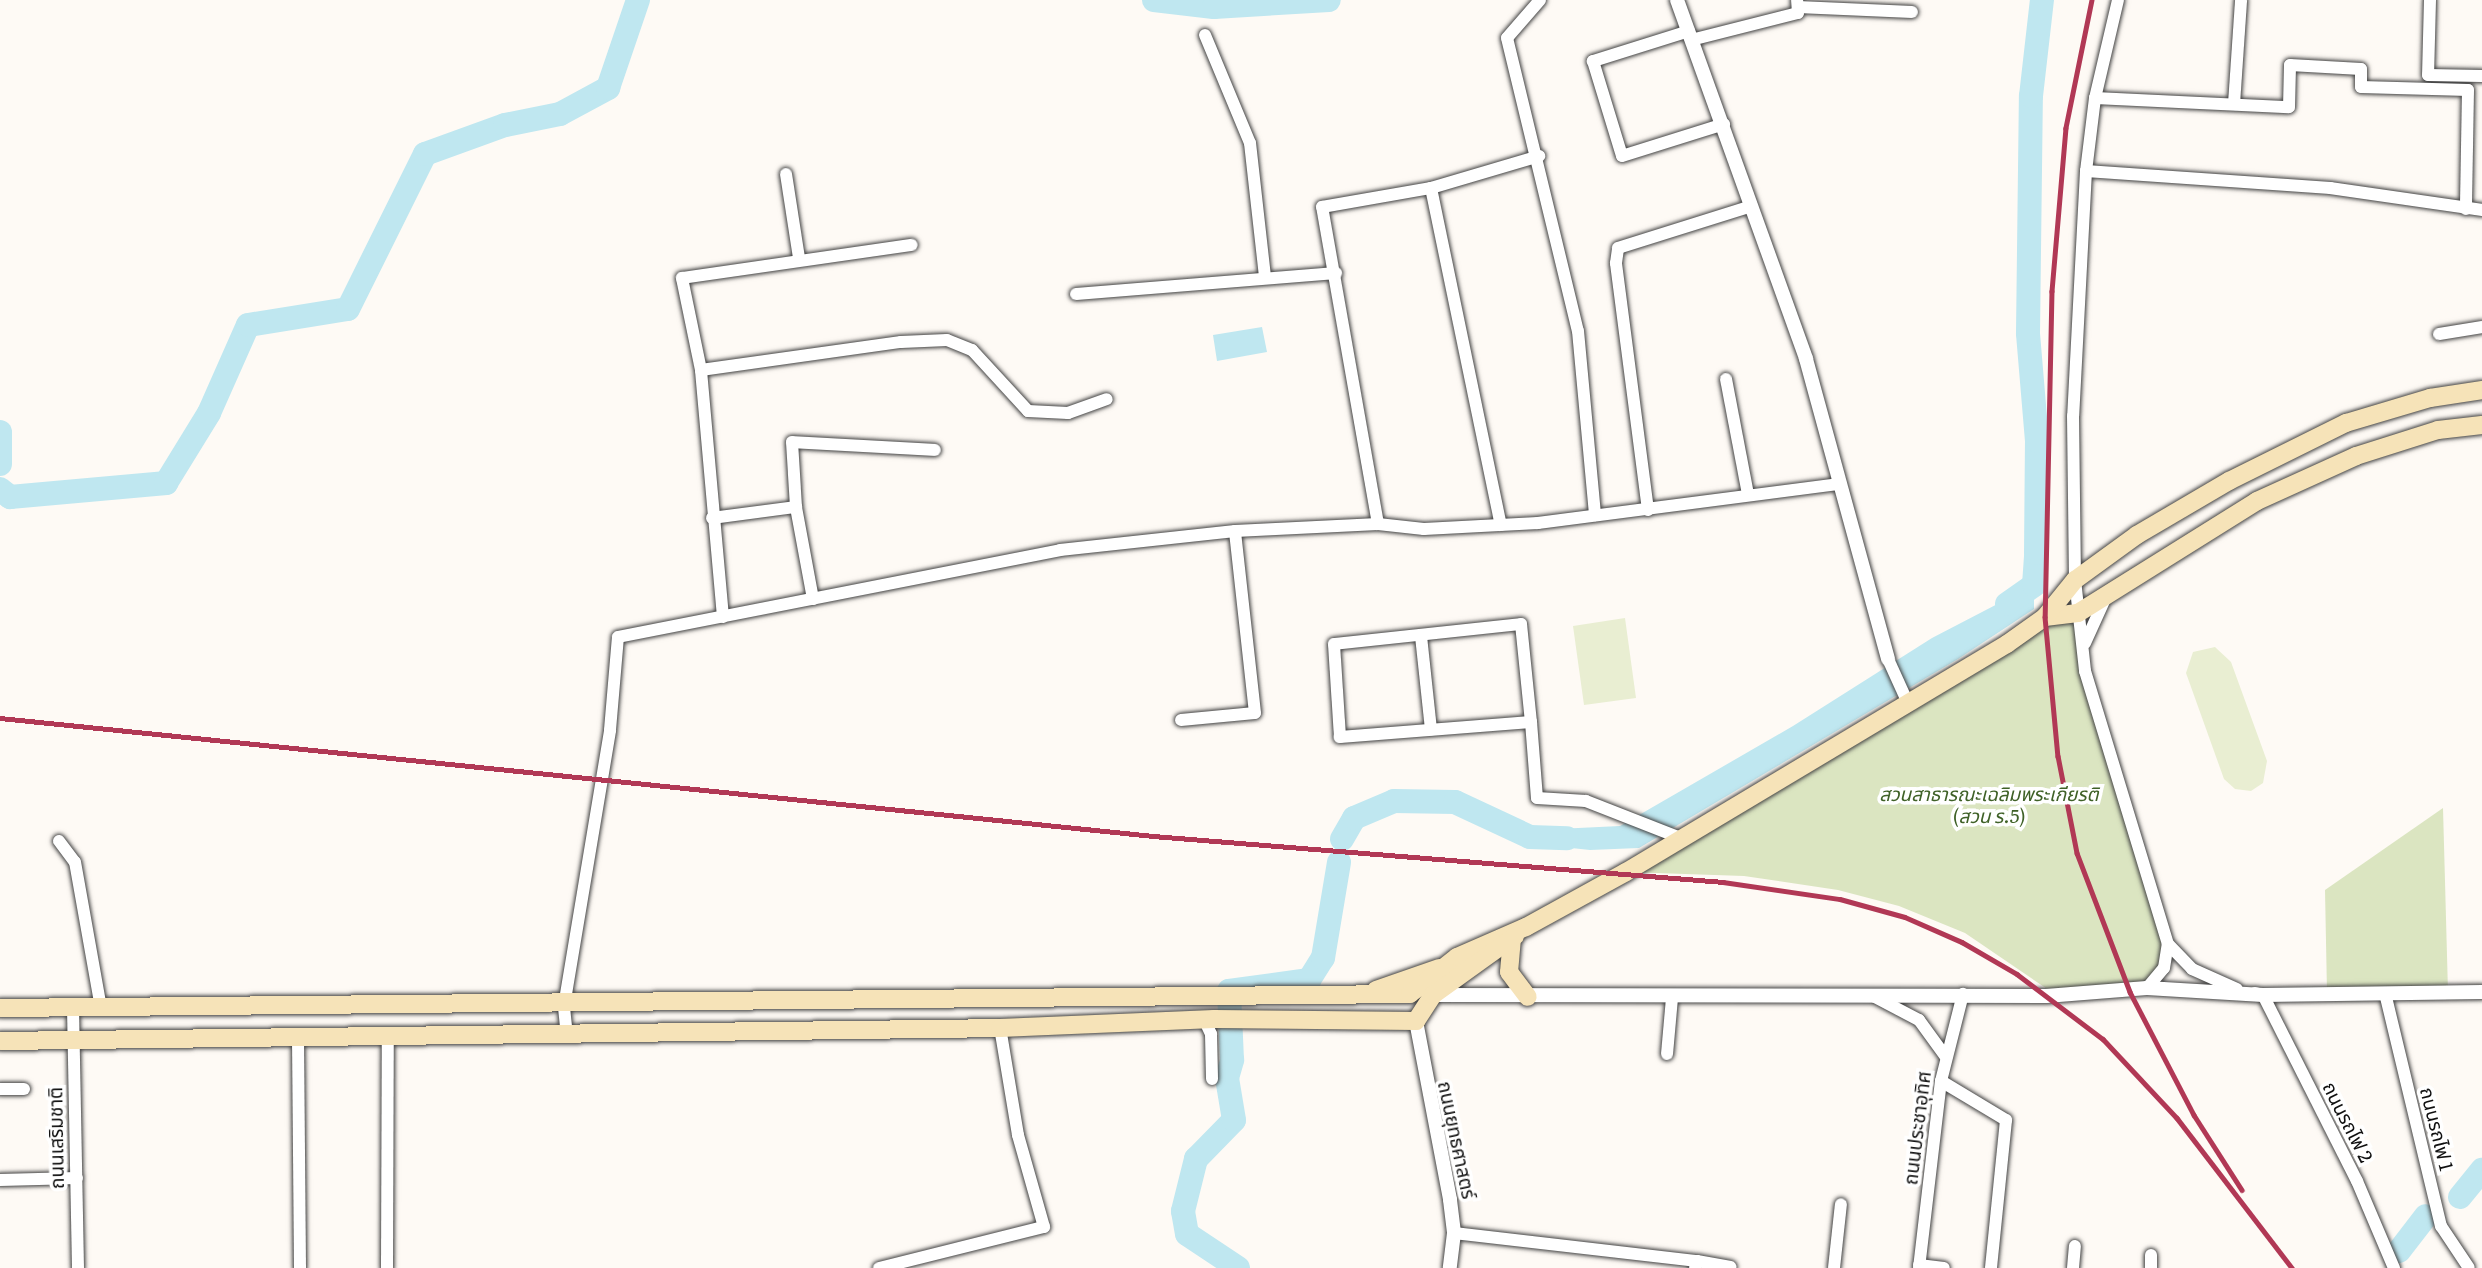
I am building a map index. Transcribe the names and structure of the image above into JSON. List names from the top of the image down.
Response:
{
  "streets": {
    "street": [
      "ถนนรถไฟ 2",
      "ถนนประชาอุทิศ",
      "ถนนรถไฟ 1",
      "ถนนเสริมชาติ",
      "ถนนยุทธศาสตร์"
    ]
  },
  "parks": ["สวนสาธารณะเฉลิมพระเกียรติ (สวน ร.5)"]
}
